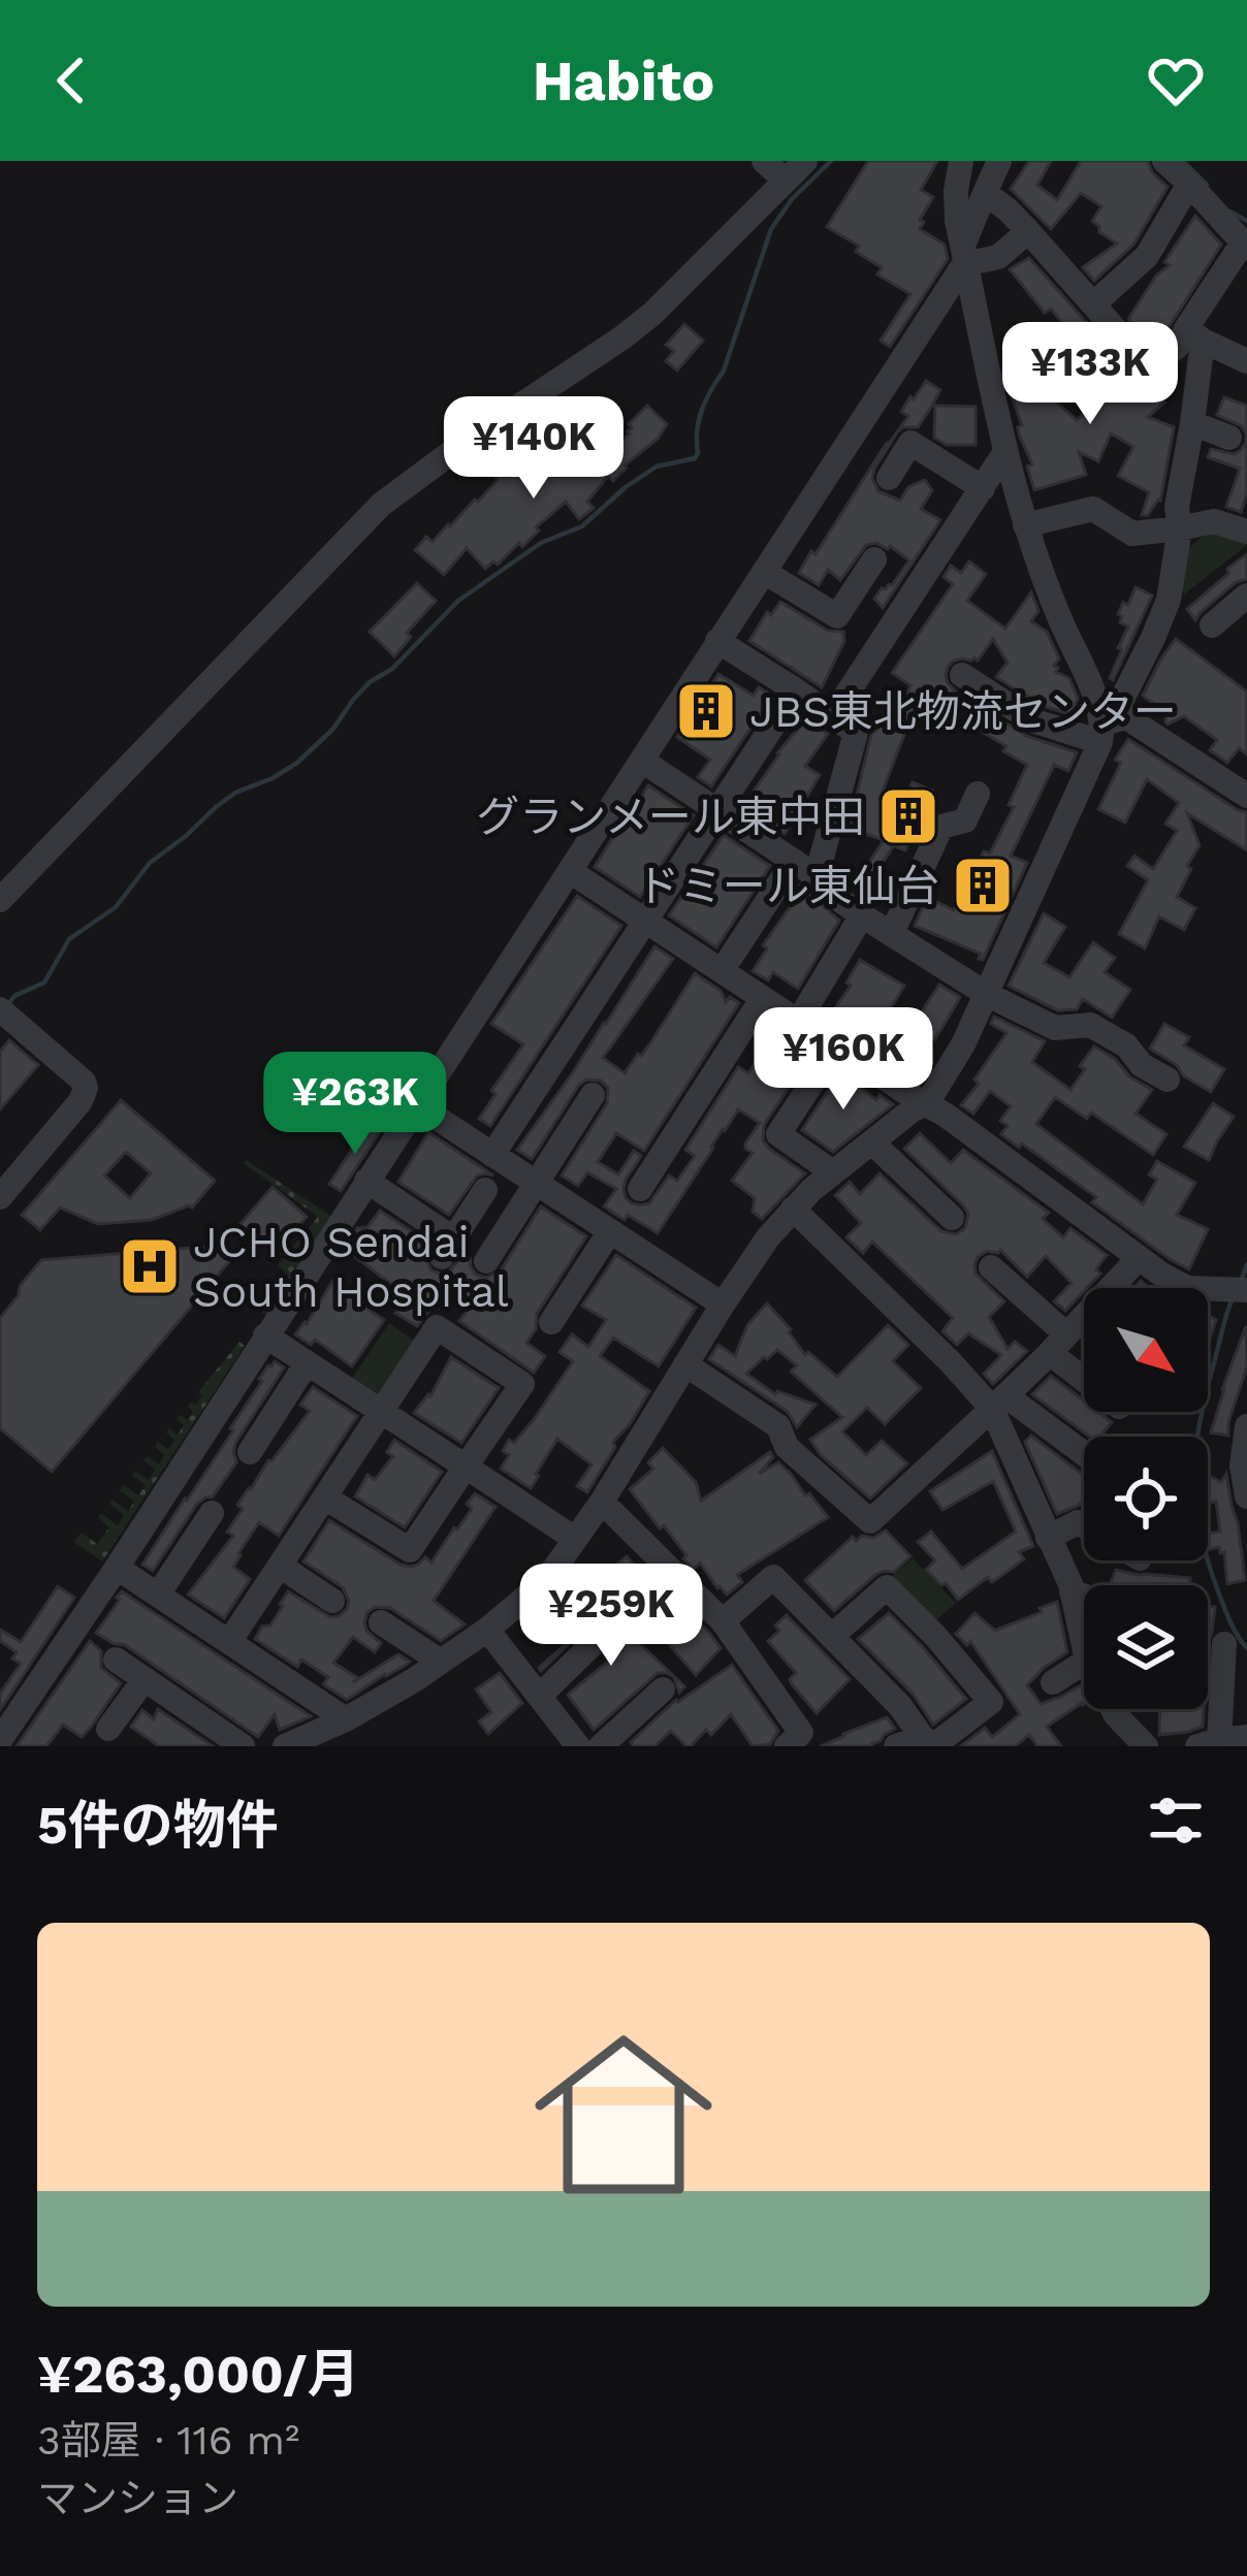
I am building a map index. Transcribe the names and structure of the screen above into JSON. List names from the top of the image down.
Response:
{
  "places": {
    "building": ["JBS東北物流センター", "グランメール東中田", "ドミール東仙台"],
    "hospital": ["JCHO Sendai South Hospital"]
  },
  "north": "bottom right",
  "page": {
    "header": "Habito",
    "price": [
      "¥133K",
      "¥140K",
      "¥160K",
      "¥263K",
      "¥259K"
    ],
    "heading": "5件の物件",
    "list": [
      {
        "name": "¥263,000/月",
        "note": "3部屋 · 116 m² · マンション"
      }
    ]
  }
}
